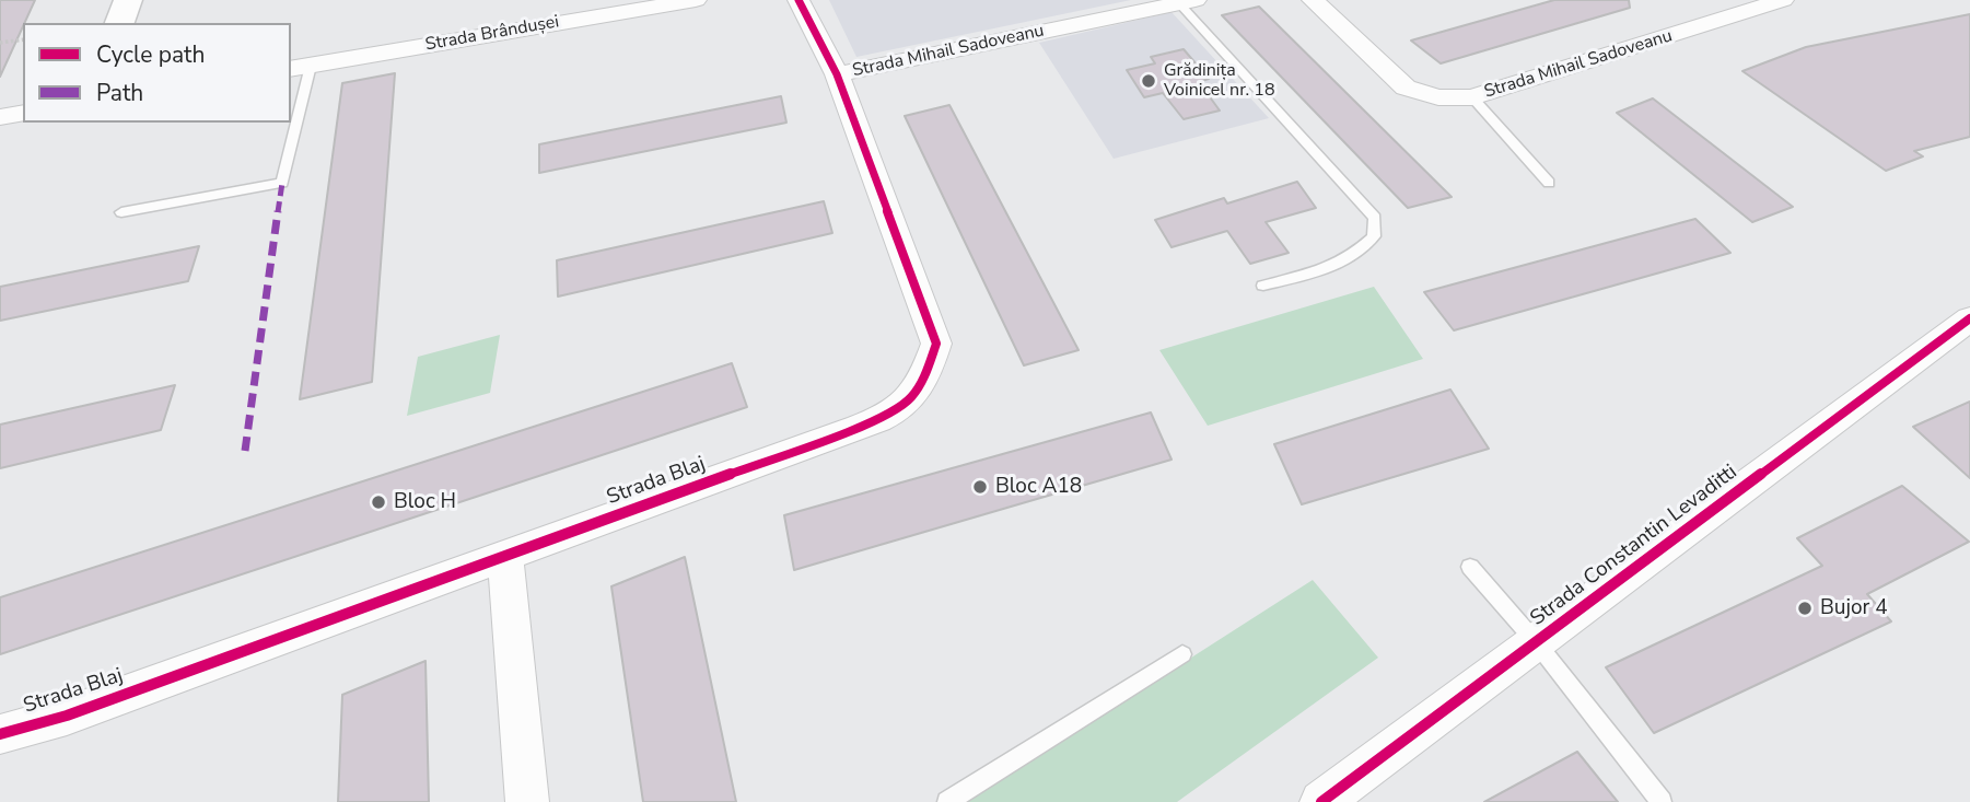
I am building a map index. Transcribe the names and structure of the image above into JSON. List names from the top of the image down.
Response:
{
  "streets": {
    "street": [
      "Strada Brândușei",
      "Strada Mihail Sadoveanu",
      "Strada Blaj",
      "Strada Constantin Levaditti"
    ]
  },
  "crossings": [
    ["Strada Mihail Sadoveanu", "Strada Blaj"]
  ],
  "places": [
    "Grădinița Voinicel nr. 18",
    "Bloc A18",
    "Bloc H",
    "Bujor 4"
  ],
  "legend": ["Cycle path", "Path"]
}
